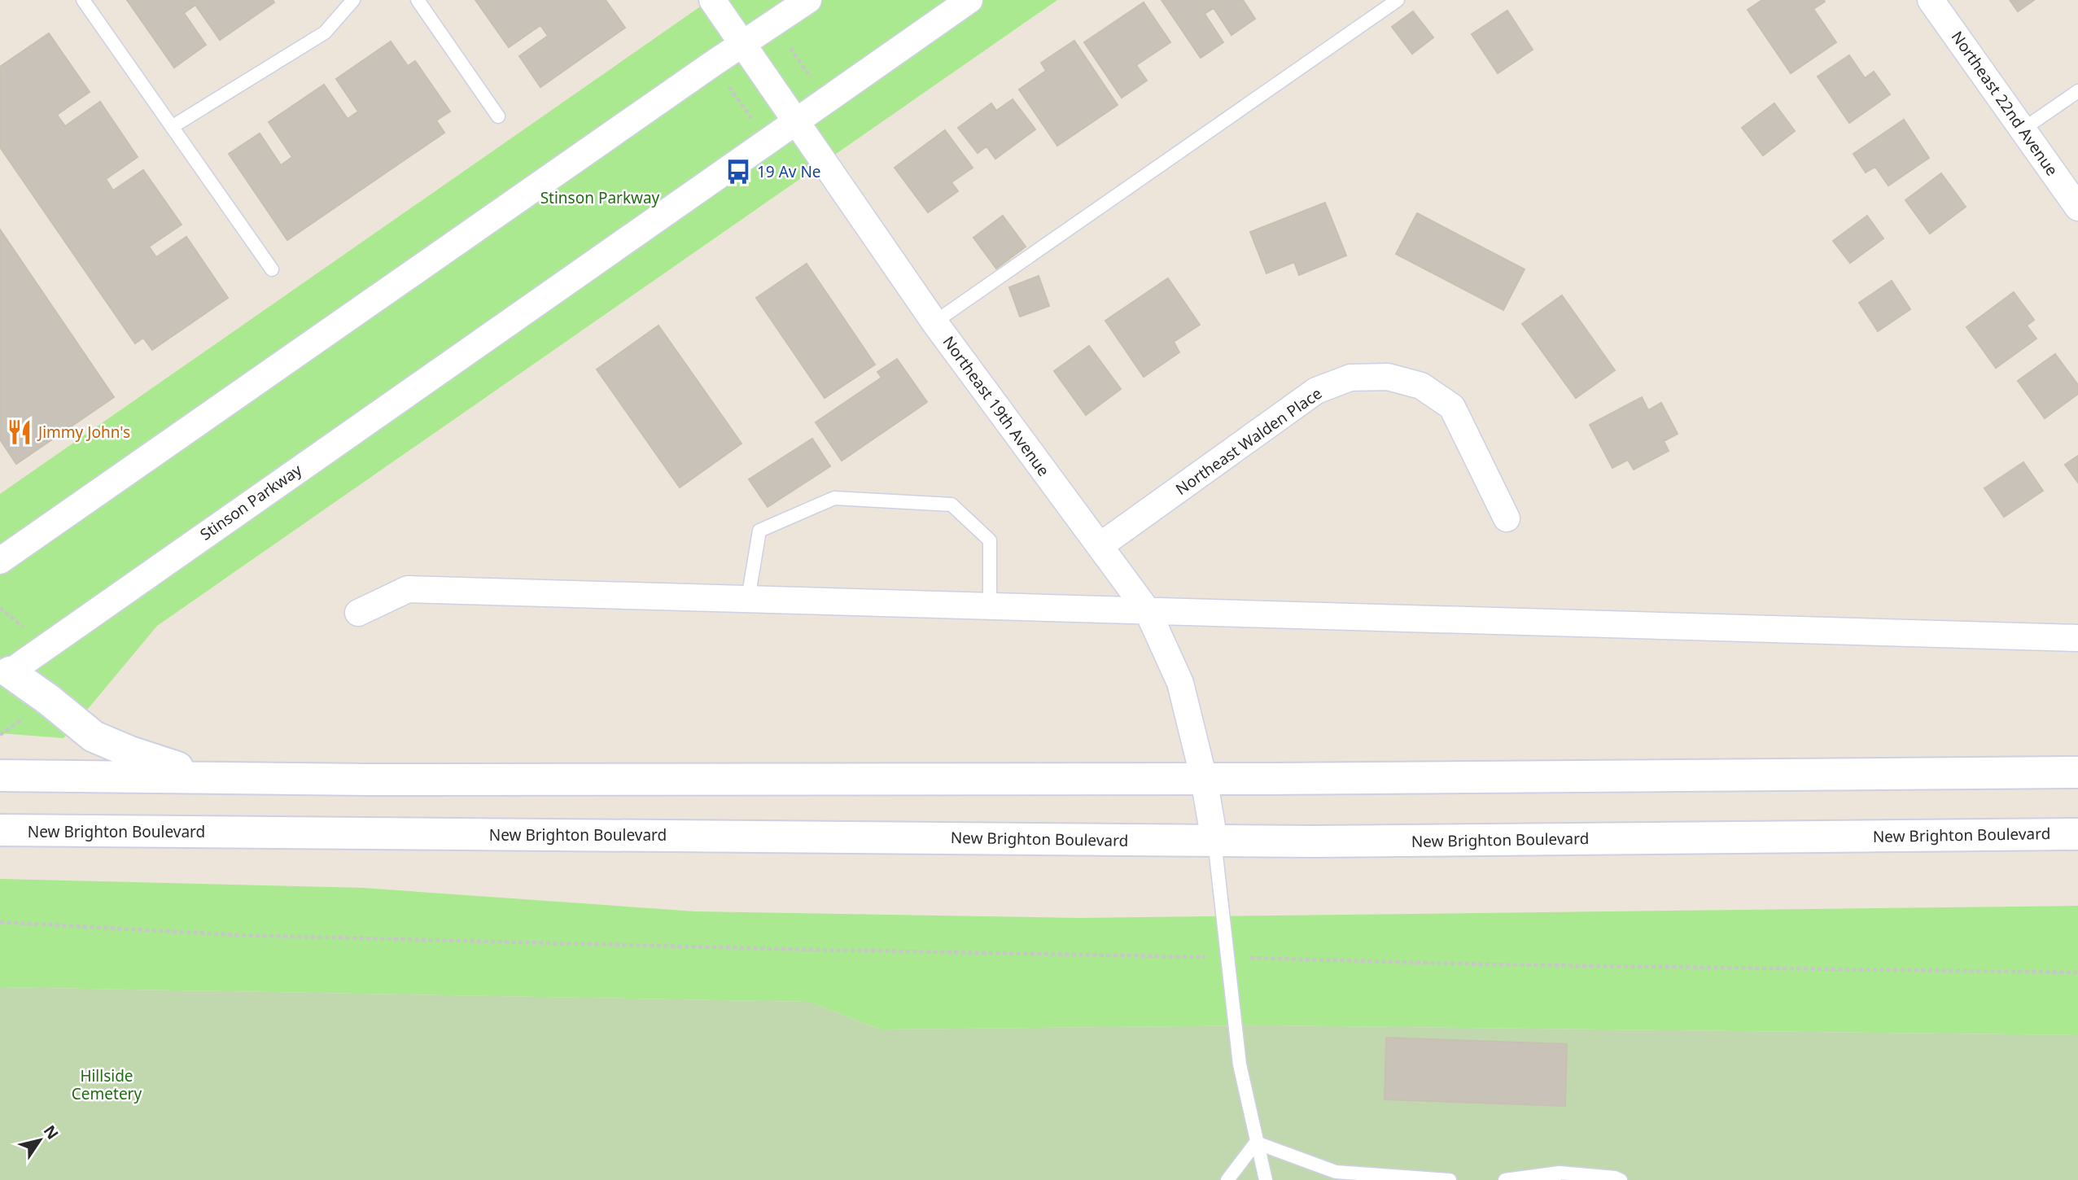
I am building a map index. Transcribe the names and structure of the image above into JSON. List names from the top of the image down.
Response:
{
  "streets": {
    "main road": ["New Brighton Boulevard"],
    "street": [
      "Northeast 22nd Avenue",
      "Northeast 19th Avenue",
      "Northeast Walden Place",
      "Stinson Parkway"
    ]
  },
  "crossings": [
    ["Northeast 19th Avenue", "Northeast Walden Place"],
    ["Northeast 19th Avenue", "Stinson Parkway"],
    ["Northeast 19th Avenue", "New Brighton Boulevard"]
  ],
  "parks": ["Stinson Parkway", "Hillside Cemetery"],
  "places": {
    "bus stop": ["19 Av Ne"],
    "restaurant": ["Jimmy John's"]
  },
  "north": "top right"
}
